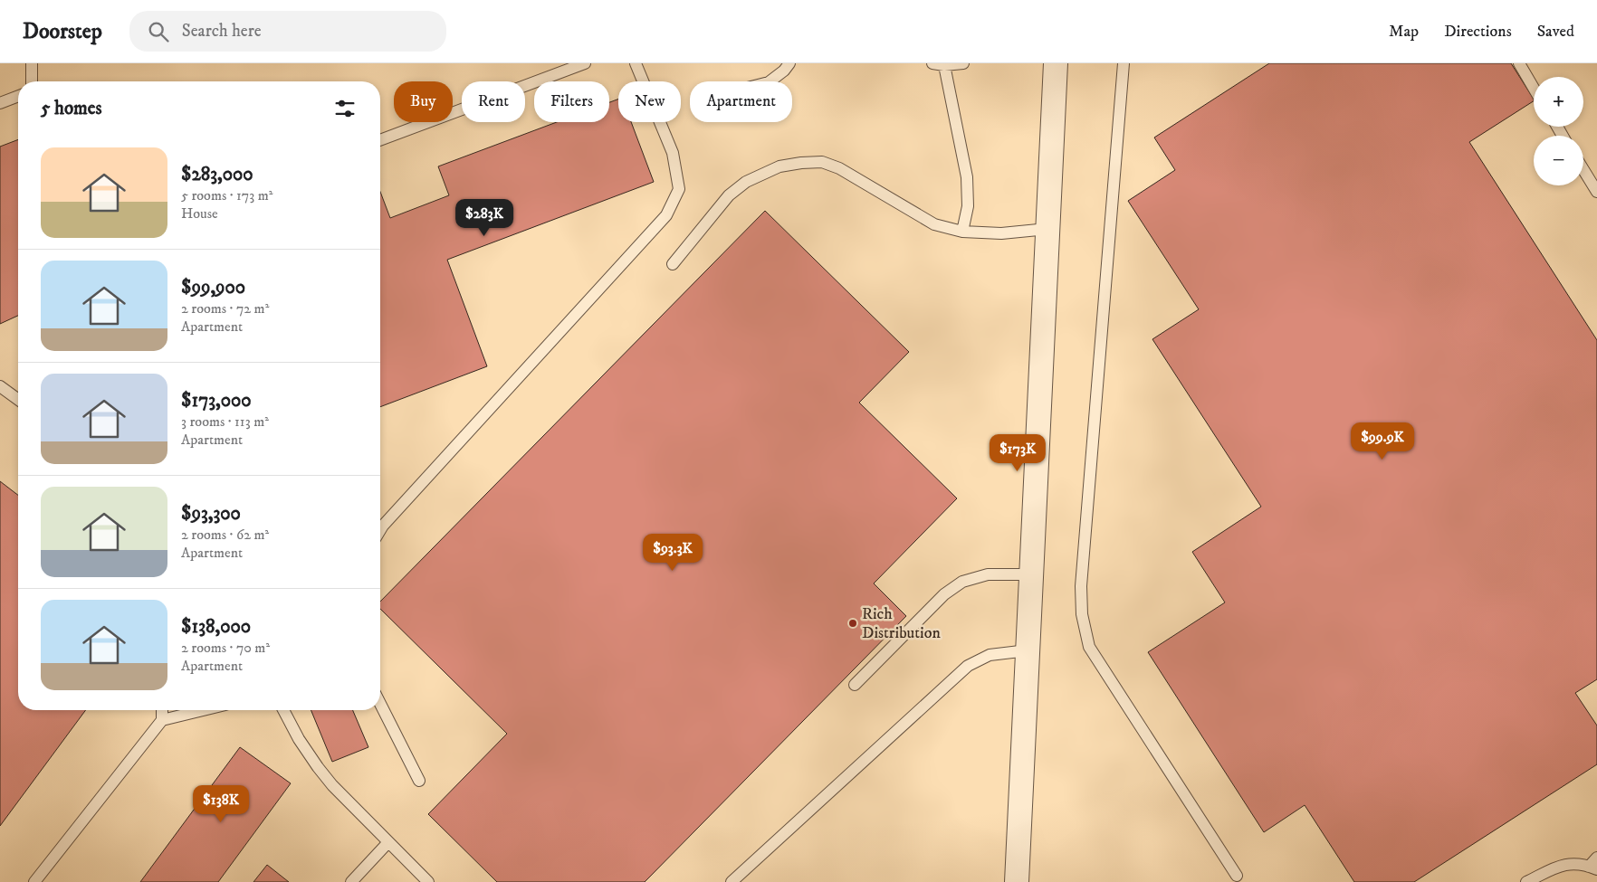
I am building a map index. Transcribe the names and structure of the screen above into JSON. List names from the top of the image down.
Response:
{
  "places": ["Rich Distribution"],
  "page": {
    "header": "Doorstep",
    "search": "Search here",
    "nav": ["Map", "Directions", "Saved"],
    "map_buttons": ["+", "−"],
    "chip": [
      "Buy",
      "Rent",
      "Filters",
      "New",
      "Apartment"
    ],
    "heading": "5 homes",
    "list": [
      {
        "name": "$283,000",
        "note": "5 rooms · 173 m² · House"
      },
      {
        "name": "$99,900",
        "note": "2 rooms · 72 m² · Apartment"
      },
      {
        "name": "$173,000",
        "note": "3 rooms · 113 m² · Apartment"
      },
      {
        "name": "$93,300",
        "note": "2 rooms · 62 m² · Apartment"
      },
      {
        "name": "$138,000",
        "note": "2 rooms · 70 m² · Apartment"
      }
    ],
    "price": [
      "$283K",
      "$99.9K",
      "$173K",
      "$93.3K",
      "$138K"
    ]
  }
}
